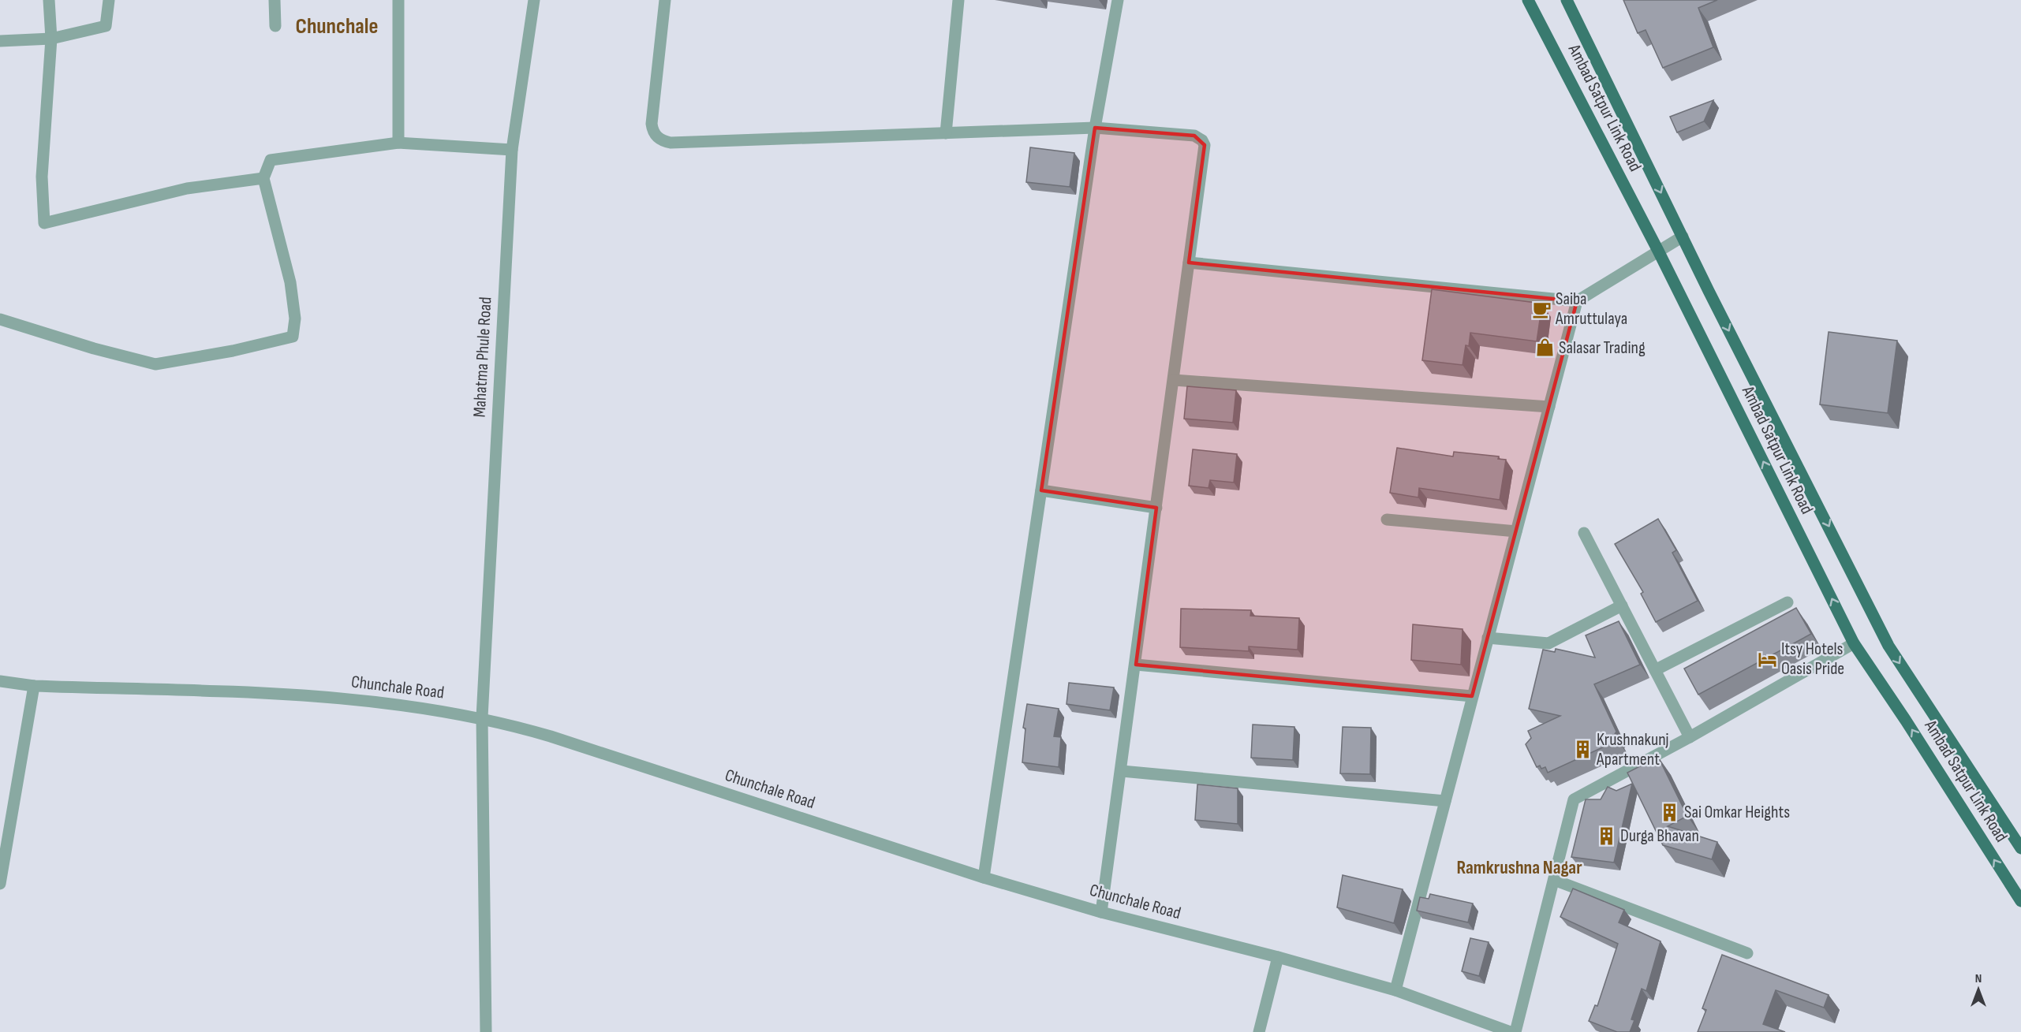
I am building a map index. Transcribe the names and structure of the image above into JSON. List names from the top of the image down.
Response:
{
  "streets": {
    "main road": ["Ambad Satpur Link Road"],
    "street": ["Mahatma Phule Road", "Chunchale Road"]
  },
  "crossings": [
    ["Mahatma Phule Road", "Chunchale Road"]
  ],
  "districts": ["Chunchale", "Ramkrushna Nagar"],
  "places": {
    "cafe": ["Saiba Amruttulaya"],
    "shop": ["Salasar Trading"],
    "hotel": ["Itsy Hotels Oasis Pride"],
    "building": ["Krushnakunj Apartment", "Sai Omkar Heights", "Durga Bhavan"]
  },
  "north": "top"
}
